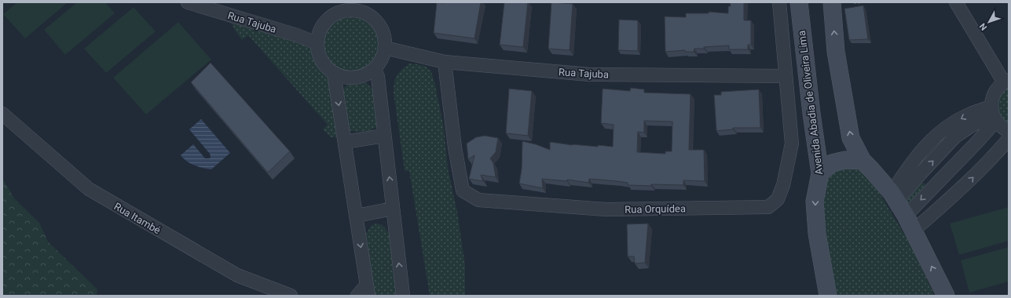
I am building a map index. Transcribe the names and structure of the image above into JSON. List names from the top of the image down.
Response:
{
  "streets": {
    "street": [
      "Rua Tajuba",
      "Avenida Abadia de Oliveira Lima",
      "Rua Orquídea",
      "Rua Itambé"
    ]
  },
  "crossings": [
    ["Rua Tajuba", "Rua Orquídea"]
  ],
  "north": "bottom left"
}
